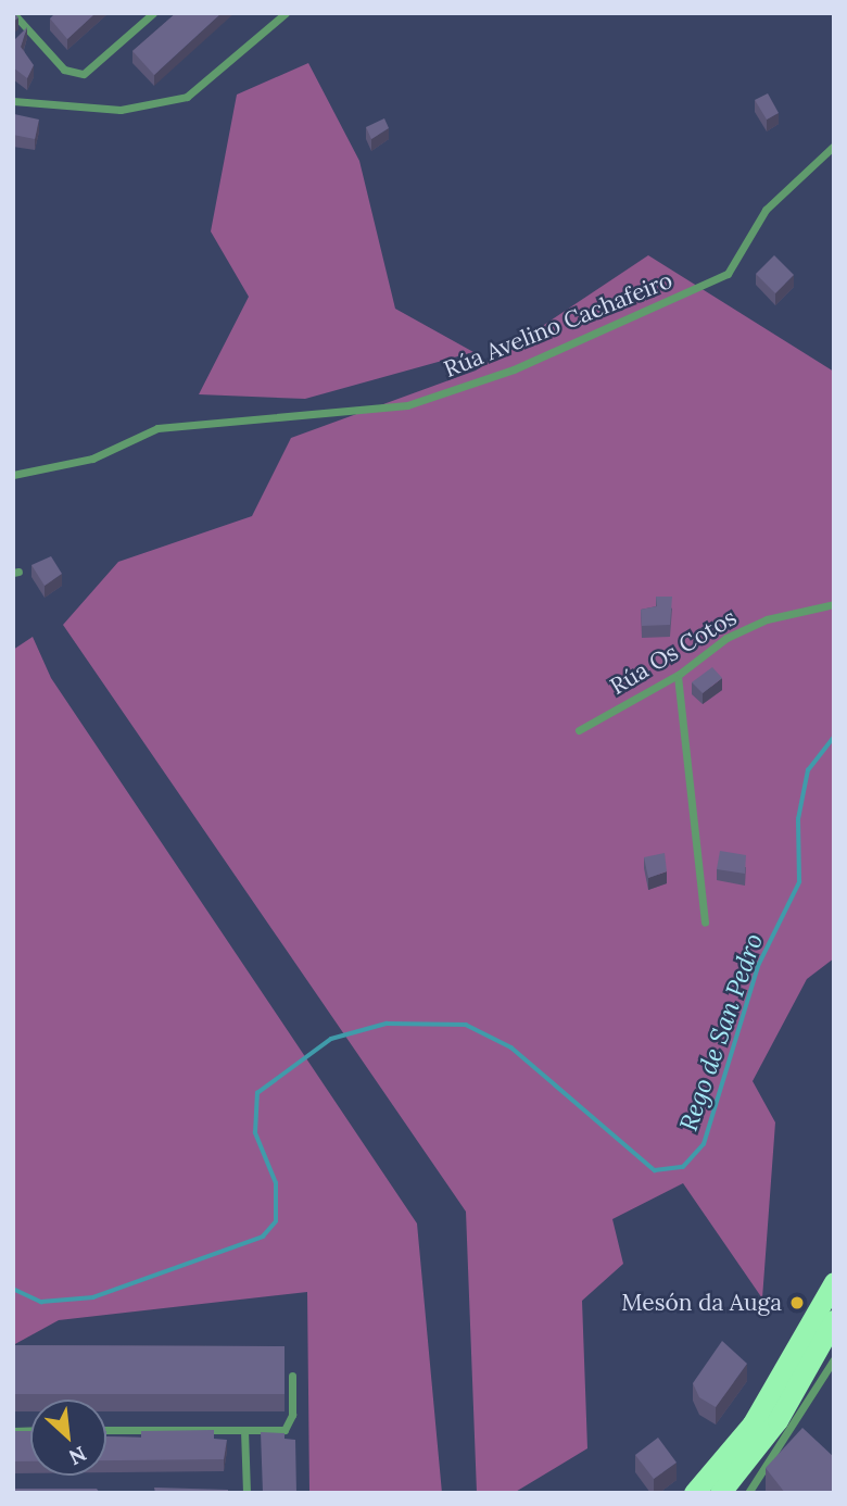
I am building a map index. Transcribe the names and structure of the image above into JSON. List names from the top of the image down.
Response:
{
  "streets": {
    "street": ["Rúa Avelino Cachafeiro", "Rúa Os Cotos"]
  },
  "water": ["Rego de San Pedro"],
  "places": ["Mesón da Auga"],
  "north": "bottom right"
}
